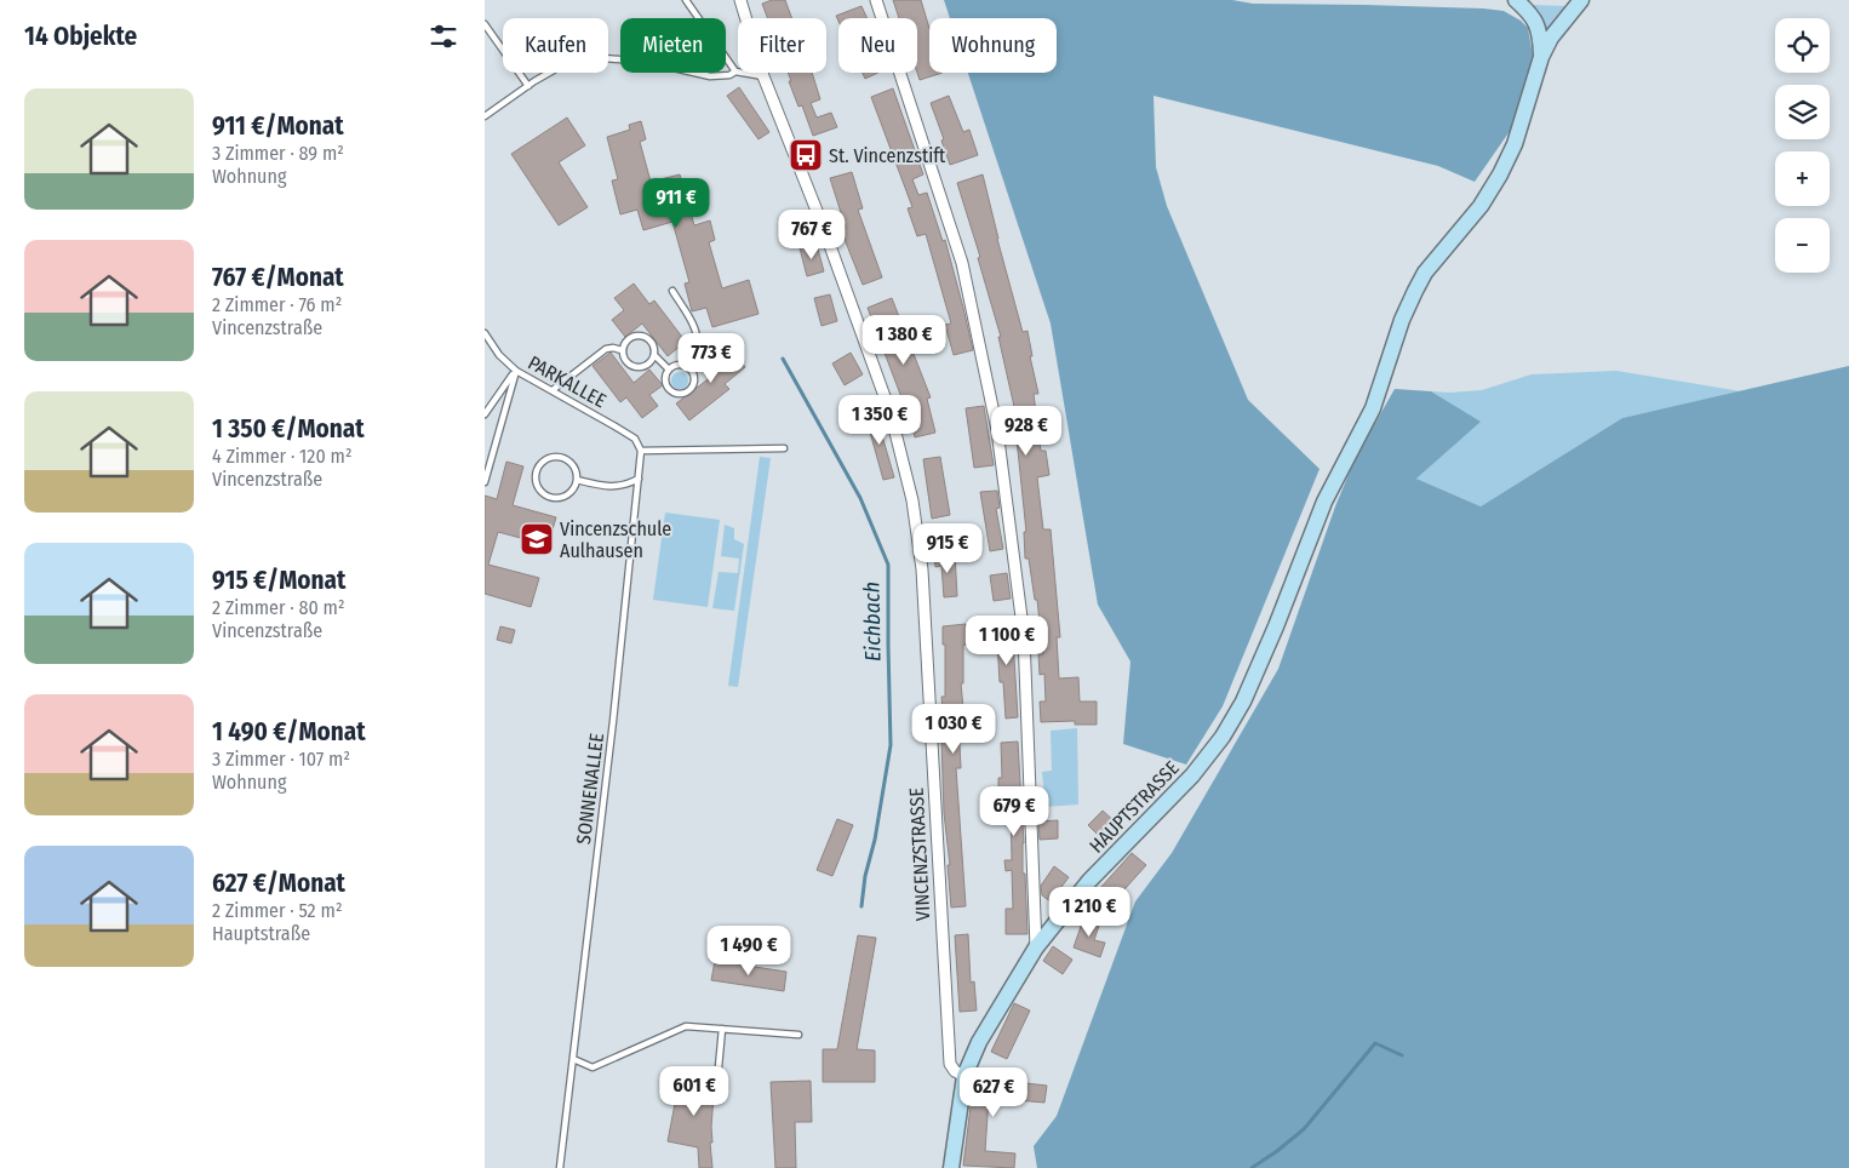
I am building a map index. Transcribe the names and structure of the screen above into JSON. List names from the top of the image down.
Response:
{
  "streets": {
    "street": ["HAUPTSTRASSE", "VINCENZSTRASSE"],
    "lane": ["PARKALLEE", "SONNENALLEE"]
  },
  "crossings": [
    ["PARKALLEE", "SONNENALLEE"],
    ["HAUPTSTRASSE", "VINCENZSTRASSE"]
  ],
  "water": ["Eichbach"],
  "places": {
    "bus stop": ["St. Vincenzstift"],
    "school or university": ["Vincenzschule Aulhausen"]
  },
  "page": {
    "heading": "14 Objekte",
    "map_buttons": ["+", "−"],
    "chip": [
      "Kaufen",
      "Mieten",
      "Filter",
      "Neu",
      "Wohnung"
    ],
    "list": [
      {
        "name": "911 €/Monat",
        "note": "3 Zimmer · 89 m² · Wohnung"
      },
      {
        "name": "767 €/Monat",
        "note": "2 Zimmer · 76 m² · Vincenzstraße"
      },
      {
        "name": "1 350 €/Monat",
        "note": "4 Zimmer · 120 m² · Vincenzstraße"
      },
      {
        "name": "915 €/Monat",
        "note": "2 Zimmer · 80 m² · Vincenzstraße"
      },
      {
        "name": "1 490 €/Monat",
        "note": "3 Zimmer · 107 m² · Wohnung"
      },
      {
        "name": "627 €/Monat",
        "note": "2 Zimmer · 52 m² · Hauptstraße"
      }
    ],
    "price": [
      "911 €",
      "767 €",
      "1 380 €",
      "773 €",
      "1 350 €",
      "928 €",
      "915 €",
      "1 100 €",
      "1 030 €",
      "679 €",
      "1 210 €",
      "1 490 €",
      "601 €",
      "627 €"
    ]
  }
}
